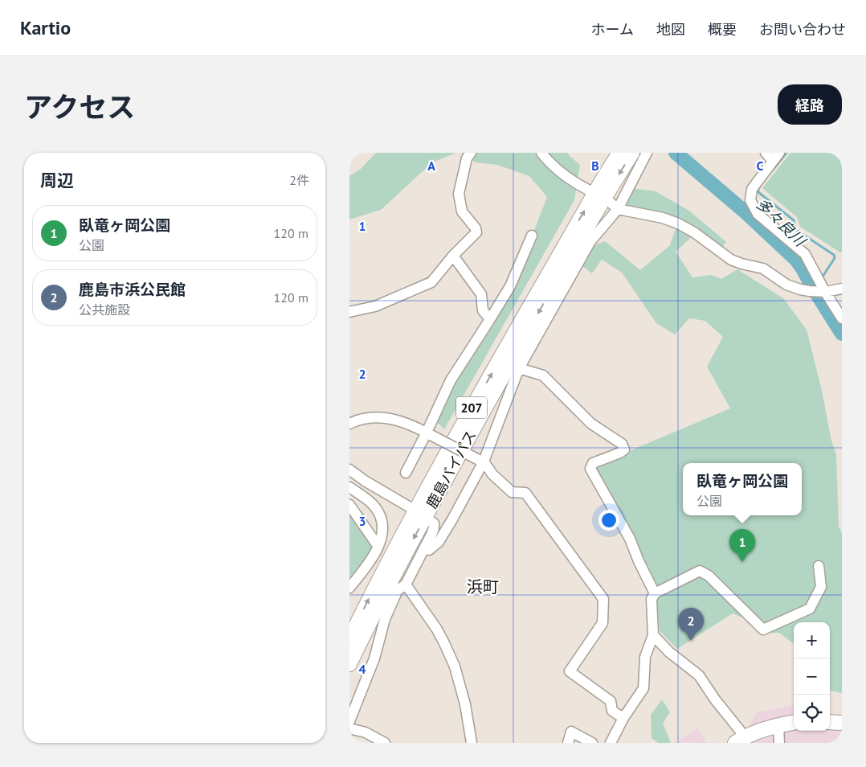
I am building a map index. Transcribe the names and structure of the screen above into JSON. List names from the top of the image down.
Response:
{
  "streets": {
    "highway": ["207", "鹿島バイパス"]
  },
  "districts": ["浜町"],
  "water": ["多々良川"],
  "page": {
    "header": "Kartio",
    "nav": [
      "ホーム",
      "地図",
      "概要",
      "お問い合わせ"
    ],
    "title": "アクセス",
    "buttons": "経路",
    "heading": ["周辺", "2件"],
    "list": [
      {
        "mark": "1",
        "name": "臥竜ヶ岡公園",
        "note": "公園",
        "value": "120 m"
      },
      {
        "mark": "2",
        "name": "鹿島市浜公民館",
        "note": "公共施設",
        "value": "120 m"
      }
    ],
    "popup": ["臥竜ヶ岡公園", "公園"],
    "pins": ["1", "2"],
    "map_buttons": ["+", "−"]
  },
  "grid": {
    "columns": ["A", "B", "C"],
    "rows": [
      "1",
      "2",
      "3",
      "4"
    ]
  }
}
